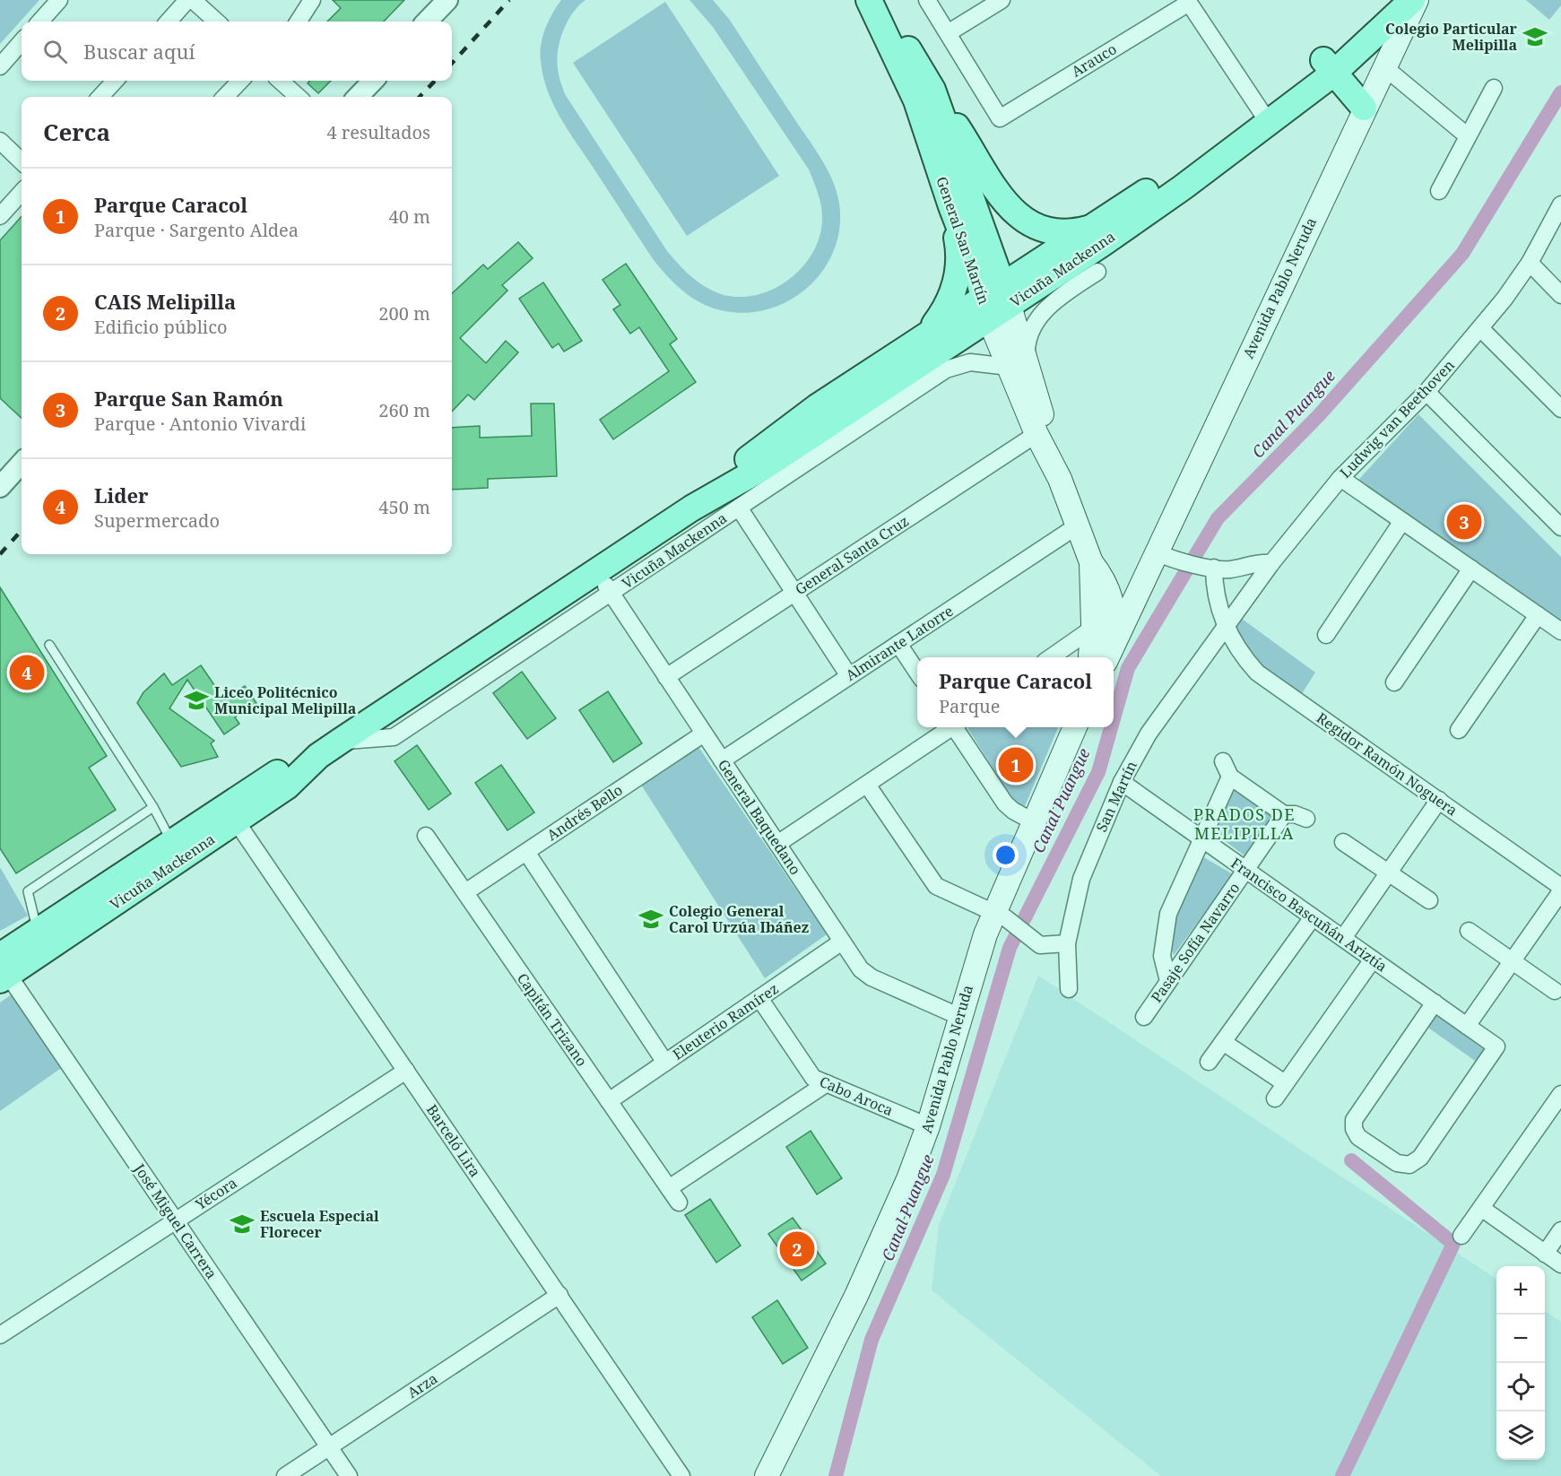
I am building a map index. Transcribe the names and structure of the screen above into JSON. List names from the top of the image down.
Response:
{
  "streets": {
    "main road": ["General San Martín", "Vicuña Mackenna", "Avenida Pablo Neruda"],
    "street": [
      "Arauco",
      "Ludwig van Beethoven",
      "General Santa Cruz",
      "Almirante Latorre",
      "Regidor Ramón Noguera",
      "San Martín",
      "Andrés Bello",
      "General Baquedano",
      "Francisco Bascuñán Ariztía",
      "Pasaje Sofía Navarro",
      "Capitán Trizano",
      "Eleuterio Ramírez",
      "Cabo Aroca",
      "Barceló Lira",
      "Yécora",
      "José Miguel Carrera",
      "Arza"
    ]
  },
  "crossings": [
    ["General San Martín", "Vicuña Mackenna"],
    ["General San Martín", "Avenida Pablo Neruda"],
    ["General San Martín", "General Santa Cruz"],
    ["General San Martín", "Almirante Latorre"],
    ["Vicuña Mackenna", "Avenida Pablo Neruda"],
    ["Vicuña Mackenna", "General Baquedano"],
    ["Vicuña Mackenna", "Barceló Lira"],
    ["Vicuña Mackenna", "José Miguel Carrera"],
    ["Avenida Pablo Neruda", "General Baquedano"],
    ["Avenida Pablo Neruda", "Cabo Aroca"],
    ["Ludwig van Beethoven", "Regidor Ramón Noguera"],
    ["Ludwig van Beethoven", "San Martín"],
    ["General Santa Cruz", "General Baquedano"],
    ["Almirante Latorre", "General Baquedano"],
    ["Regidor Ramón Noguera", "San Martín"],
    ["San Martín", "Francisco Bascuñán Ariztía"],
    ["Andrés Bello", "General Baquedano"],
    ["Andrés Bello", "Capitán Trizano"],
    ["General Baquedano", "Eleuterio Ramírez"],
    ["Francisco Bascuñán Ariztía", "Pasaje Sofía Navarro"],
    ["Capitán Trizano", "Eleuterio Ramírez"],
    ["Eleuterio Ramírez", "Cabo Aroca"],
    ["Barceló Lira", "Yécora"],
    ["Barceló Lira", "Arza"],
    ["Yécora", "José Miguel Carrera"],
    ["José Miguel Carrera", "Arza"]
  ],
  "districts": ["PRADOS DE MELIPILLA"],
  "water": ["Canal Puangue"],
  "places": {
    "school or university": [
      "Colegio Particular Melipilla",
      "Liceo Politécnico Municipal Melipilla",
      "Colegio General Carol Urzúa Ibáñez",
      "Escuela Especial Florecer"
    ]
  },
  "page": {
    "search": "Buscar aquí",
    "heading": ["Cerca", "4 resultados"],
    "list": [
      {
        "mark": "1",
        "name": "Parque Caracol",
        "note": "Parque · Sargento Aldea",
        "value": "40 m"
      },
      {
        "mark": "2",
        "name": "CAIS Melipilla",
        "note": "Edificio público",
        "value": "200 m"
      },
      {
        "mark": "3",
        "name": "Parque San Ramón",
        "note": "Parque · Antonio Vivardi",
        "value": "260 m"
      },
      {
        "mark": "4",
        "name": "Lider",
        "note": "Supermercado",
        "value": "450 m"
      }
    ],
    "pins": [
      "3",
      "4",
      "1",
      "2"
    ],
    "popup": ["Parque Caracol", "Parque"],
    "map_buttons": ["+", "−"]
  }
}
